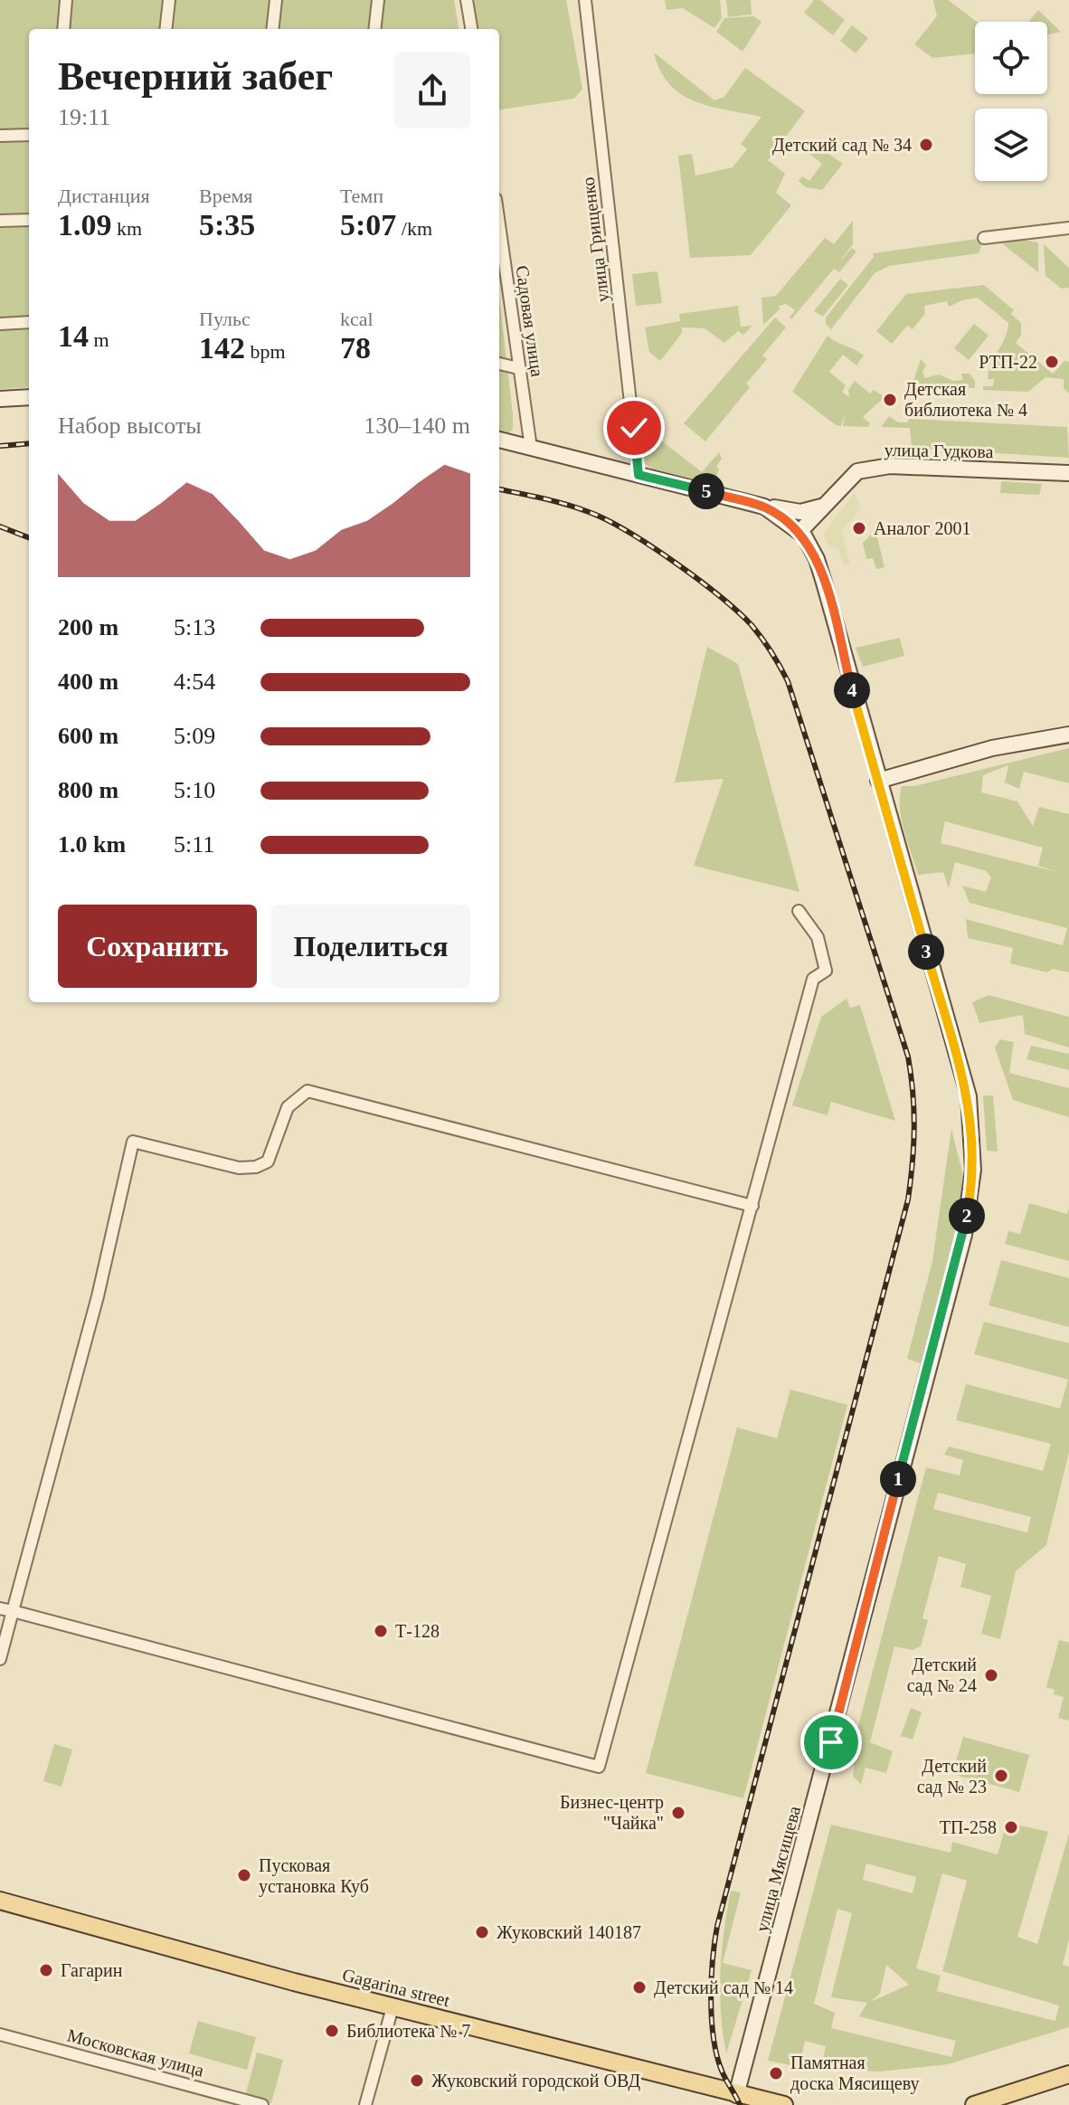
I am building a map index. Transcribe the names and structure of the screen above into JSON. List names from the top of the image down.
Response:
{
  "streets": {
    "main road": ["улица Гудкова", "улица Мясищева", "Gagarina street"],
    "street": ["улица Грищенко", "Садовая улица", "Московская улица"]
  },
  "crossings": [
    ["улица Мясищева", "Gagarina street"]
  ],
  "places": [
    "Детский сад № 34",
    "РТП-22",
    "Детская библиотека № 4",
    "Аналог 2001",
    "Т-128",
    "Детский сад № 24",
    "Детский сад № 23",
    "Бизнес-центр \"Чайка\"",
    "ТП-258",
    "Пусковая установка Куб",
    "Жуковский 140187",
    "Гагарин",
    "Детский сад № 14",
    "Библиотека № 7",
    "Памятная доска Мясищеву",
    "Жуковский городской ОВД"
  ],
  "page": {
    "heading": ["Вечерний забег", "19:11"],
    "stats": [
      ["Дистанция", "1.09 km"],
      ["Время", "5:35"],
      ["Темп", "5:07 /km"],
      ["14 m"],
      ["Пульс", "142 bpm"],
      ["kcal", "78"]
    ],
    "chart": ["Набор высоты", "130–140 m"],
    "pins": [
      "5",
      "4",
      "3",
      "2",
      "1"
    ],
    "list": [
      {
        "name": "200 m",
        "note": "5:13"
      },
      {
        "name": "400 m",
        "note": "4:54"
      },
      {
        "name": "600 m",
        "note": "5:09"
      },
      {
        "name": "800 m",
        "note": "5:10"
      },
      {
        "name": "1.0 km",
        "note": "5:11"
      }
    ],
    "buttons": ["Сохранить", "Поделиться"]
  }
}
